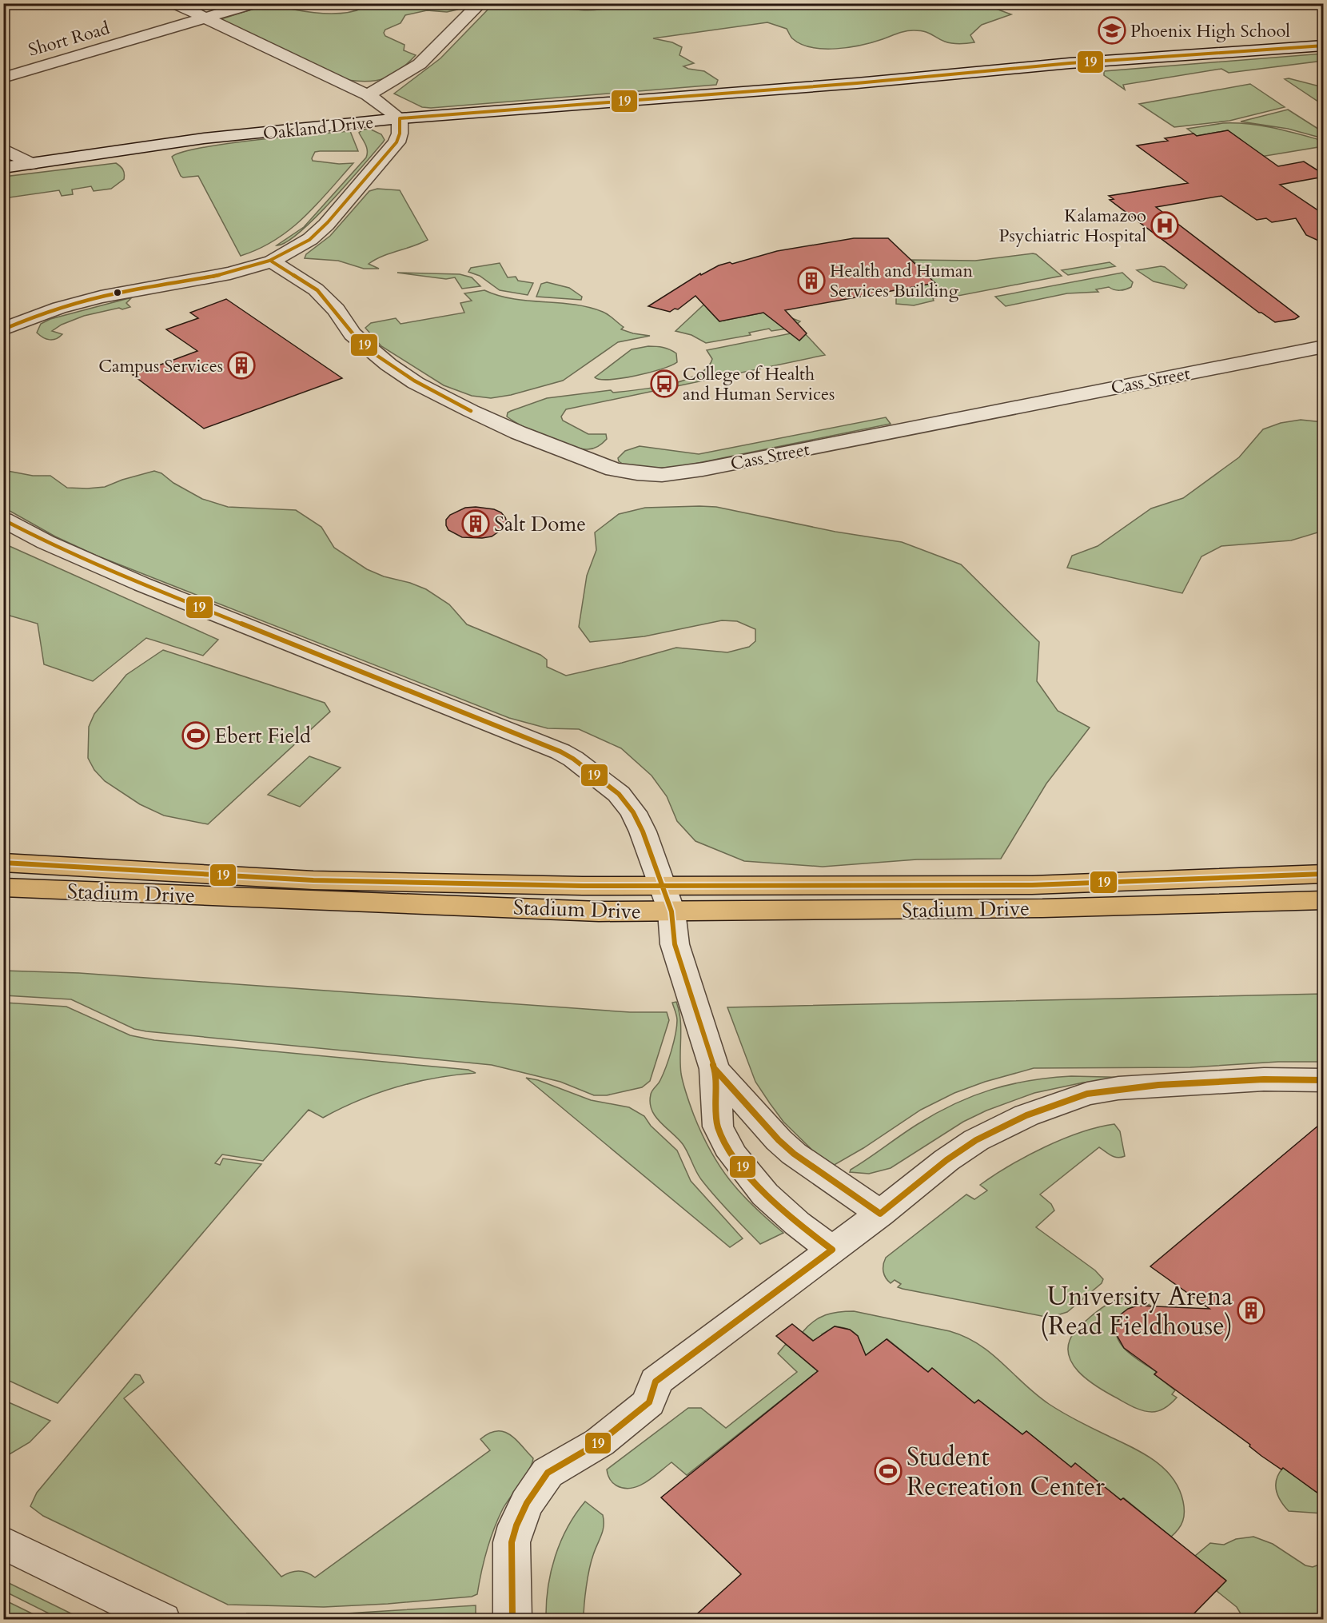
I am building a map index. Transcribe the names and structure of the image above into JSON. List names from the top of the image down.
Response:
{
  "streets": {
    "main road": ["Stadium Drive"],
    "street": ["Short Road", "Oakland Drive", "Cass Street"]
  },
  "places": {
    "school or university": ["Phoenix High School"],
    "hospital": ["Kalamazoo Psychiatric Hospital"],
    "building": [
      "Health and Human Services Building",
      "Campus Services",
      "Salt Dome",
      "University Arena (Read Fieldhouse)"
    ],
    "bus stop": ["College of Health and Human Services"],
    "sports": ["Ebert Field", "Student Recreation Center"]
  },
  "lines": ["transit line 19"]
}
